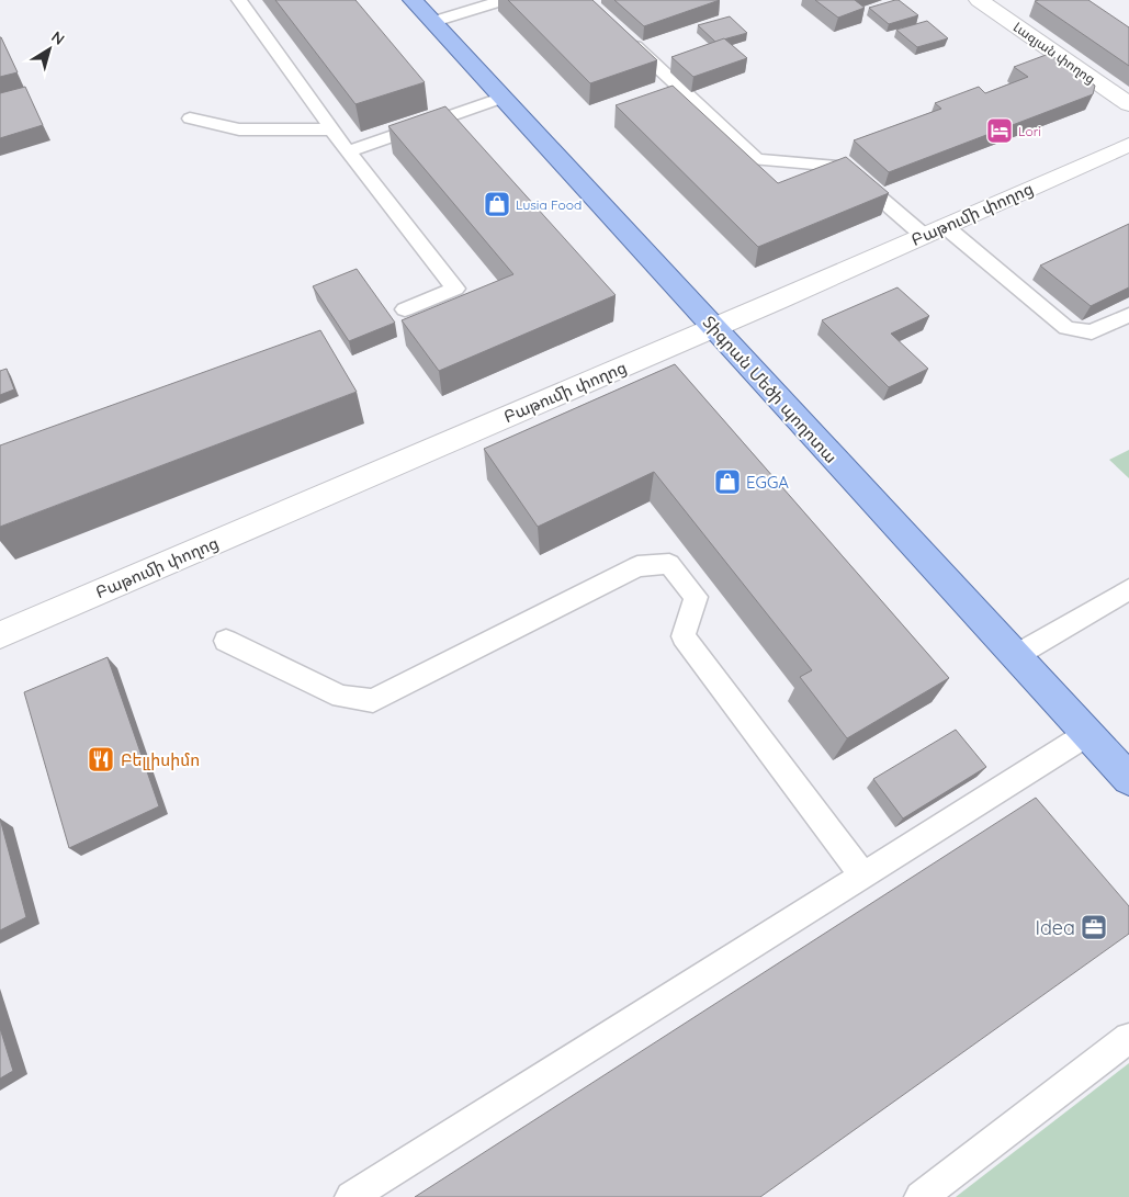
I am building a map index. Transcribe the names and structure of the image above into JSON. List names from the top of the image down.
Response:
{
  "streets": {
    "main road": ["Տիգրան Մեծի պողոտա"],
    "street": ["Լազյան փողոց", "Բաթումի փողոց"]
  },
  "crossings": [
    ["Բաթումի փողոց", "Տիգրան Մեծի պողոտա"]
  ],
  "places": {
    "hotel": ["Lori"],
    "shop": ["Lusia Food", "EGGA"],
    "restaurant": ["Բելլիսիմո"],
    "office": ["Idea"]
  },
  "north": "top right"
}
